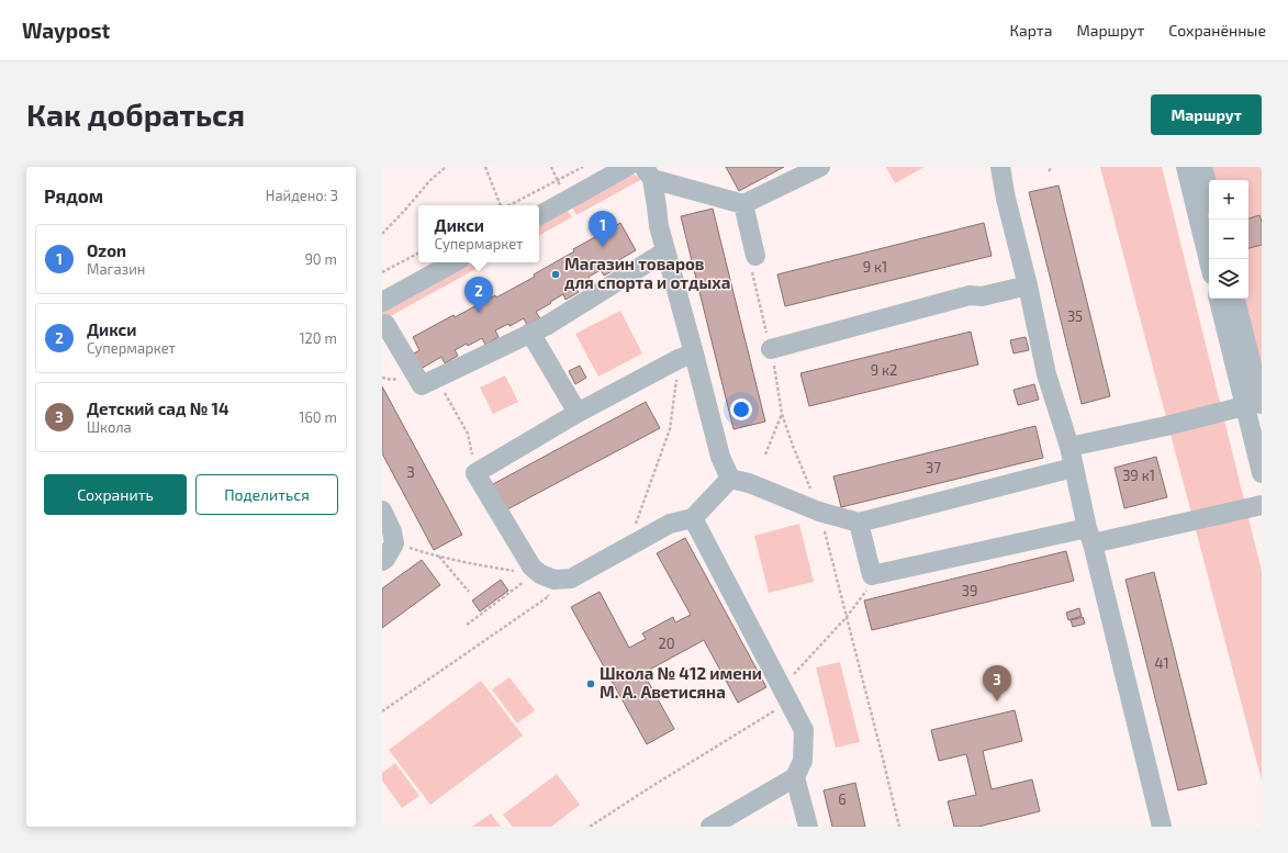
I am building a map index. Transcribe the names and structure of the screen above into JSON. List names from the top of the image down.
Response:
{
  "places": ["Магазин товаров для спорта и отдыха", "Школа № 412 имени М. А. Аветисяна"],
  "house_numbers": [
    "9 к1",
    "35",
    "9 к2",
    "37",
    "3",
    "39 к1",
    "39",
    "20",
    "41",
    "6"
  ],
  "page": {
    "header": "Waypost",
    "nav": ["Карта", "Маршрут", "Сохранённые"],
    "buttons": [
      "Маршрут",
      ["Сохранить", "Поделиться"]
    ],
    "title": "Как добраться",
    "heading": ["Рядом", "Найдено: 3"],
    "map_buttons": ["+", "−"],
    "popup": ["Дикси", "Супермаркет"],
    "pins": ["1", "2", "3"],
    "list": [
      {
        "mark": "1",
        "name": "Ozon",
        "note": "Магазин",
        "value": "90 m"
      },
      {
        "mark": "2",
        "name": "Дикси",
        "note": "Супермаркет",
        "value": "120 m"
      },
      {
        "mark": "3",
        "name": "Детский сад № 14",
        "note": "Школа",
        "value": "160 m"
      }
    ]
  }
}
